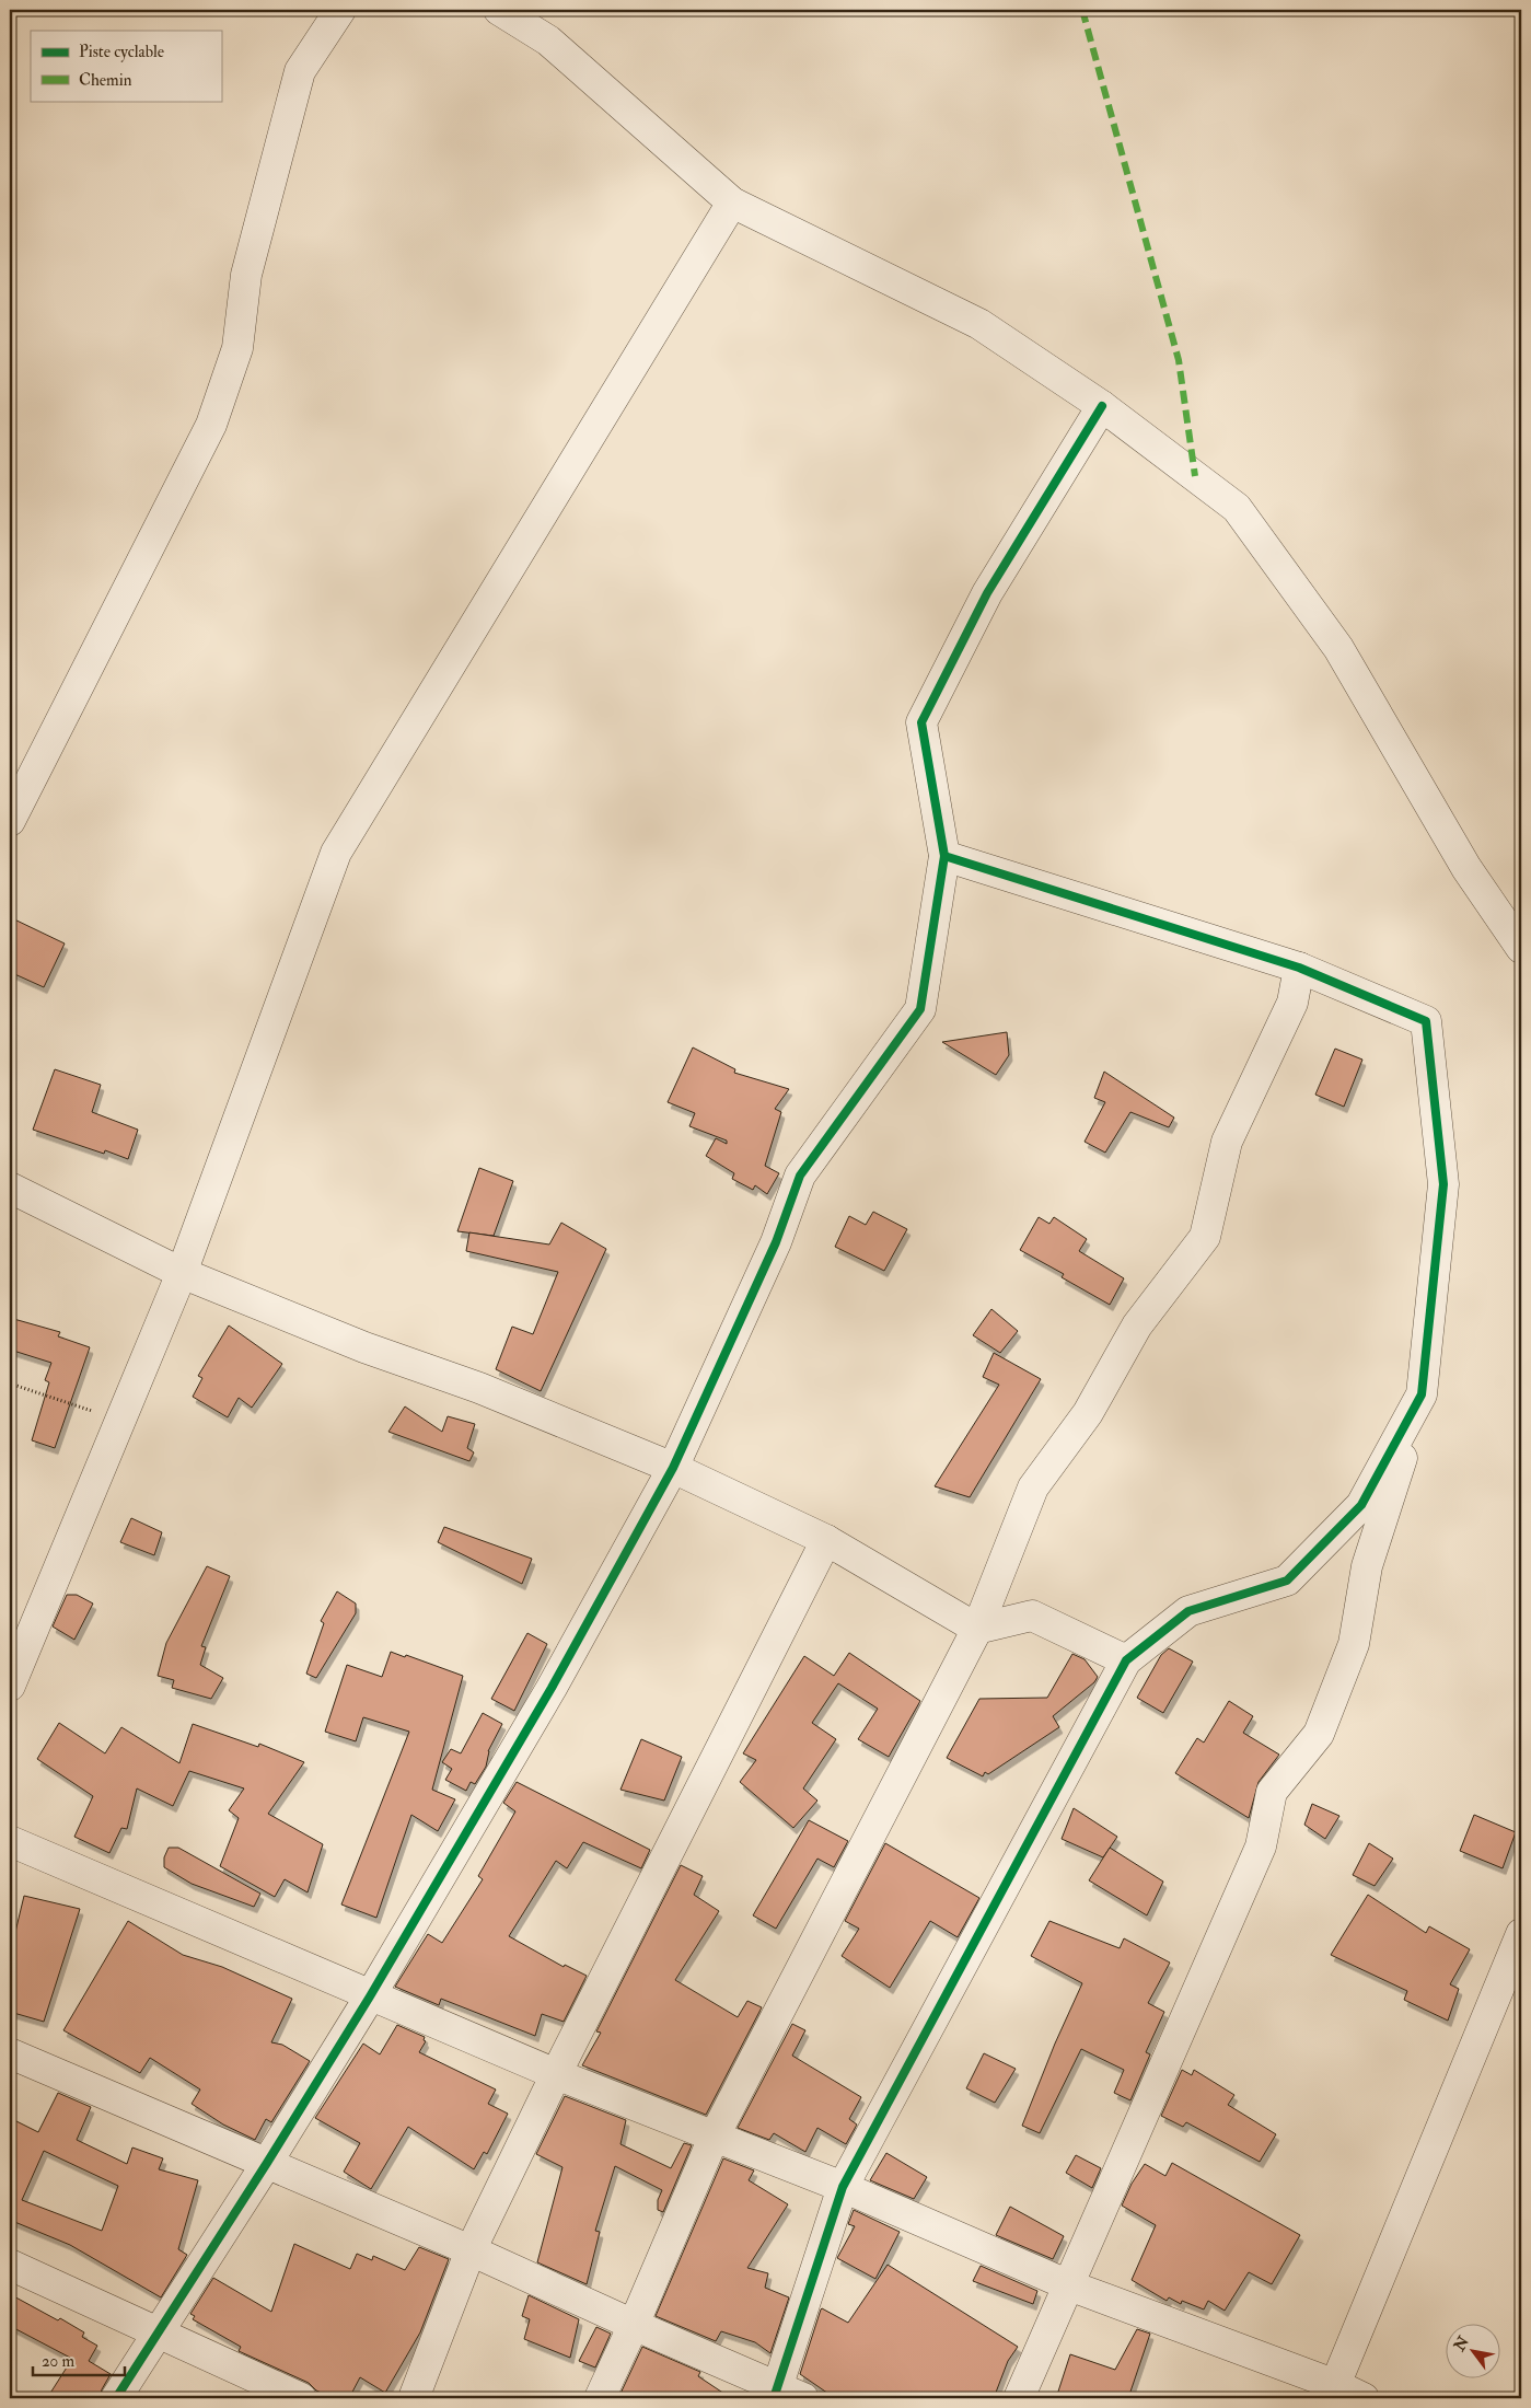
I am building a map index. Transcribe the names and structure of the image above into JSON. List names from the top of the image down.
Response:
{
  "legend": ["Piste cyclable", "Chemin"],
  "scale_bar": "20 m",
  "north": "top left"
}
